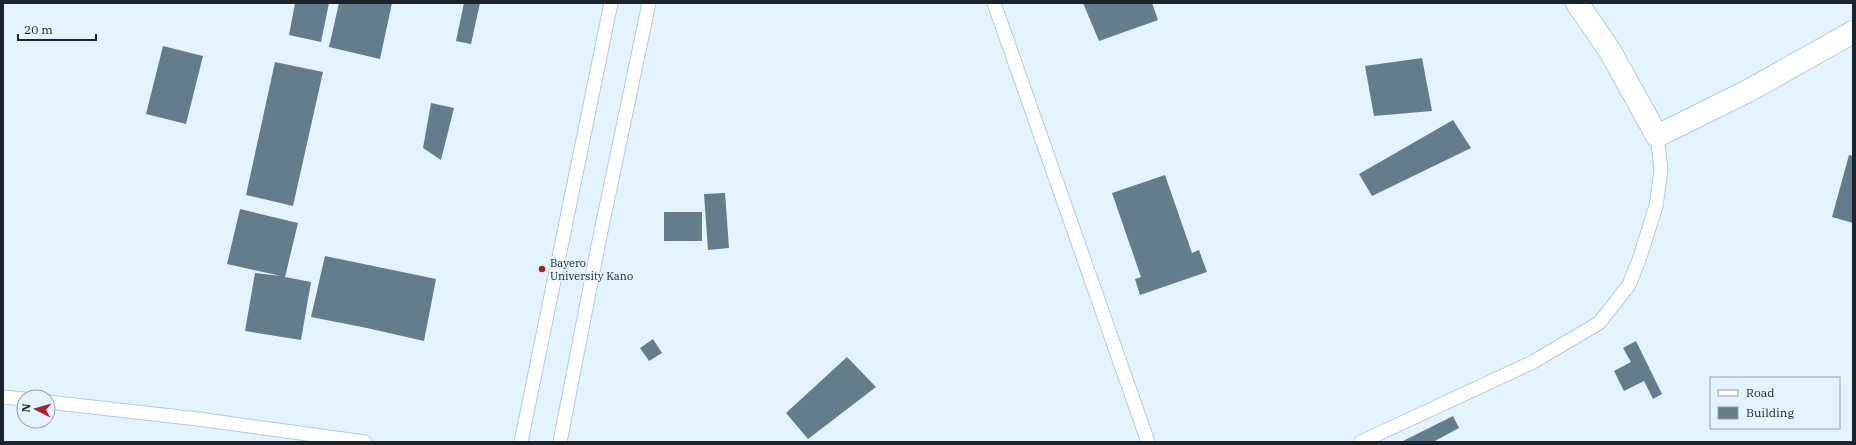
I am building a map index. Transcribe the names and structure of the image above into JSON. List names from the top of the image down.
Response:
{
  "places": ["Bayero University Kano"],
  "legend": ["Road", "Building"],
  "scale_bar": "20 m",
  "north": "left"
}
